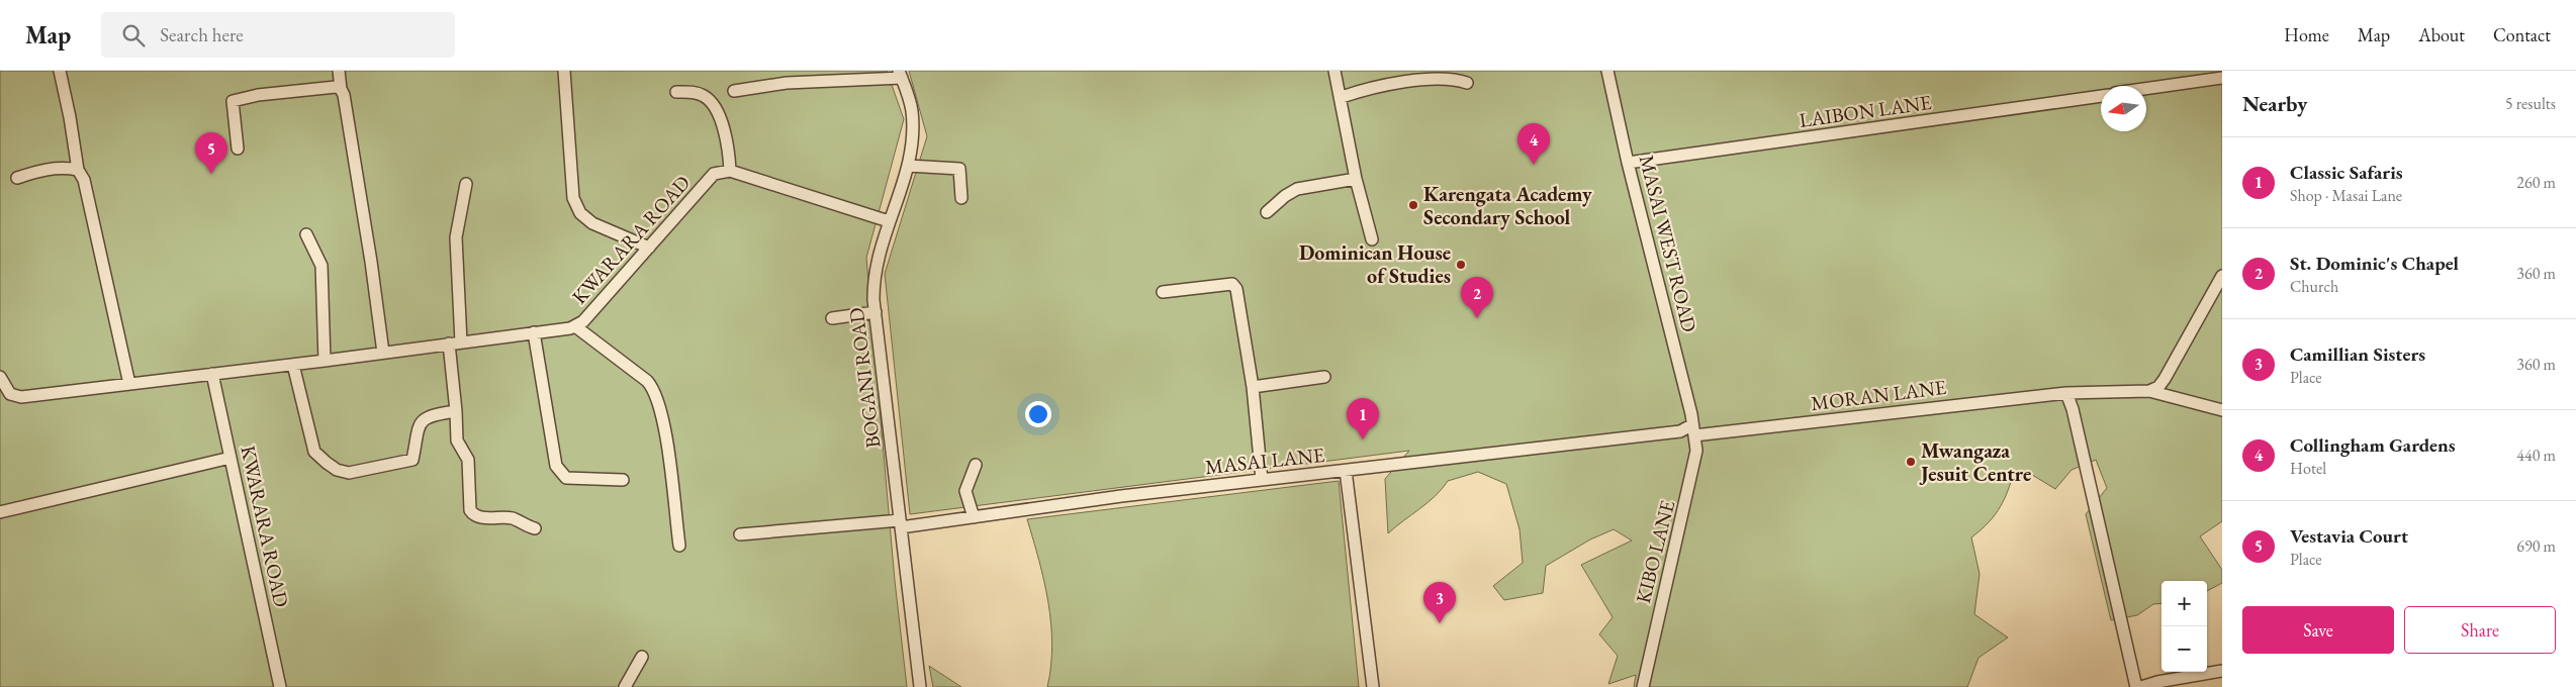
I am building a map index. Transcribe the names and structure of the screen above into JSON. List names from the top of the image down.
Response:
{
  "streets": {
    "street": [
      "LAIBON LANE",
      "KWARARA ROAD",
      "MASAI WEST ROAD",
      "BOGANI ROAD",
      "MORAN LANE",
      "MASAI LANE",
      "KIBO LANE"
    ]
  },
  "crossings": [
    ["LAIBON LANE", "MASAI WEST ROAD"],
    ["MASAI WEST ROAD", "MORAN LANE"],
    ["MASAI WEST ROAD", "MASAI LANE"],
    ["MASAI WEST ROAD", "KIBO LANE"],
    ["BOGANI ROAD", "MASAI LANE"],
    ["MORAN LANE", "MASAI LANE"],
    ["MORAN LANE", "KIBO LANE"],
    ["MASAI LANE", "KIBO LANE"]
  ],
  "places": ["Karengata Academy Secondary School", "Dominican House of Studies", "Mwangaza Jesuit Centre"],
  "north": "left",
  "page": {
    "header": "Map",
    "search": "Search here",
    "nav": [
      "Home",
      "Map",
      "About",
      "Contact"
    ],
    "heading": ["Nearby", "5 results"],
    "pins": [
      "4",
      "5",
      "2",
      "1",
      "3"
    ],
    "list": [
      {
        "mark": "1",
        "name": "Classic Safaris",
        "note": "Shop · Masai Lane",
        "value": "260 m"
      },
      {
        "mark": "2",
        "name": "St. Dominic's Chapel",
        "note": "Church",
        "value": "360 m"
      },
      {
        "mark": "3",
        "name": "Camillian Sisters",
        "note": "Place",
        "value": "360 m"
      },
      {
        "mark": "4",
        "name": "Collingham Gardens",
        "note": "Hotel",
        "value": "440 m"
      },
      {
        "mark": "5",
        "name": "Vestavia Court",
        "note": "Place",
        "value": "690 m"
      }
    ],
    "map_buttons": ["+", "−"],
    "buttons": ["Save", "Share"]
  }
}
